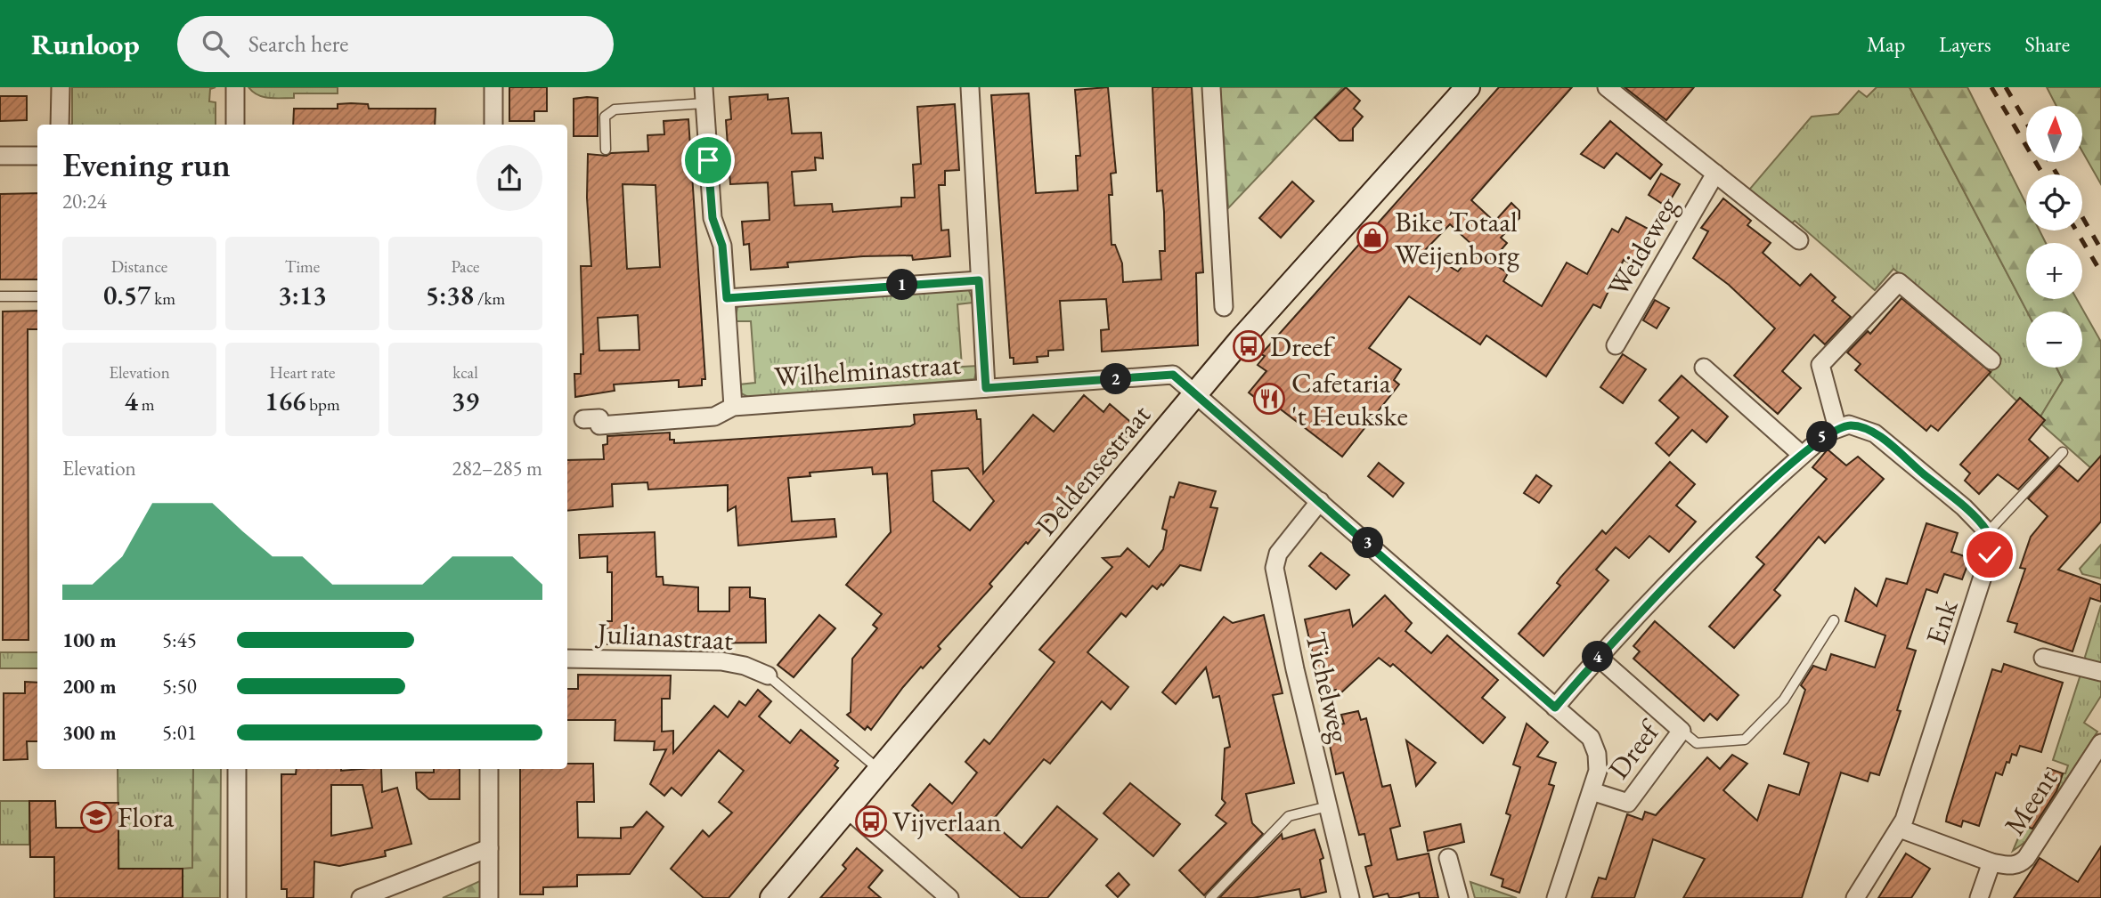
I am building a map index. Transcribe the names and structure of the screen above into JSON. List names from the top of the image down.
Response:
{
  "streets": {
    "street": [
      "Weideweg",
      "Wilhelminastraat",
      "Deldensestraat",
      "Enk",
      "Julianastraat",
      "Tichelweg",
      "Dreef",
      "Meent"
    ]
  },
  "crossings": [
    ["Wilhelminastraat", "Deldensestraat"],
    ["Wilhelminastraat", "Dreef"],
    ["Deldensestraat", "Julianastraat"],
    ["Deldensestraat", "Dreef"],
    ["Enk", "Meent"],
    ["Tichelweg", "Dreef"]
  ],
  "places": {
    "shop": ["Bike Totaal Weijenborg"],
    "bus stop": ["Dreef", "Vijverlaan"],
    "restaurant": ["Cafetaria 't Heukske"],
    "school or university": ["Flora"]
  },
  "north": "top",
  "page": {
    "header": "Runloop",
    "search": "Search here",
    "nav": ["Map", "Layers", "Share"],
    "map_buttons": ["+", "−"],
    "heading": ["Evening run", "20:24"],
    "stats": [
      ["Distance", "0.57 km"],
      ["Time", "3:13"],
      ["Pace", "5:38 /km"],
      ["Elevation", "4 m"],
      ["Heart rate", "166 bpm"],
      ["kcal", "39"]
    ],
    "pins": [
      "1",
      "2",
      "5",
      "3",
      "4"
    ],
    "chart": ["Elevation", "282–285 m"],
    "list": [
      {
        "name": "100 m",
        "note": "5:45"
      },
      {
        "name": "200 m",
        "note": "5:50"
      },
      {
        "name": "300 m",
        "note": "5:01"
      }
    ]
  }
}
